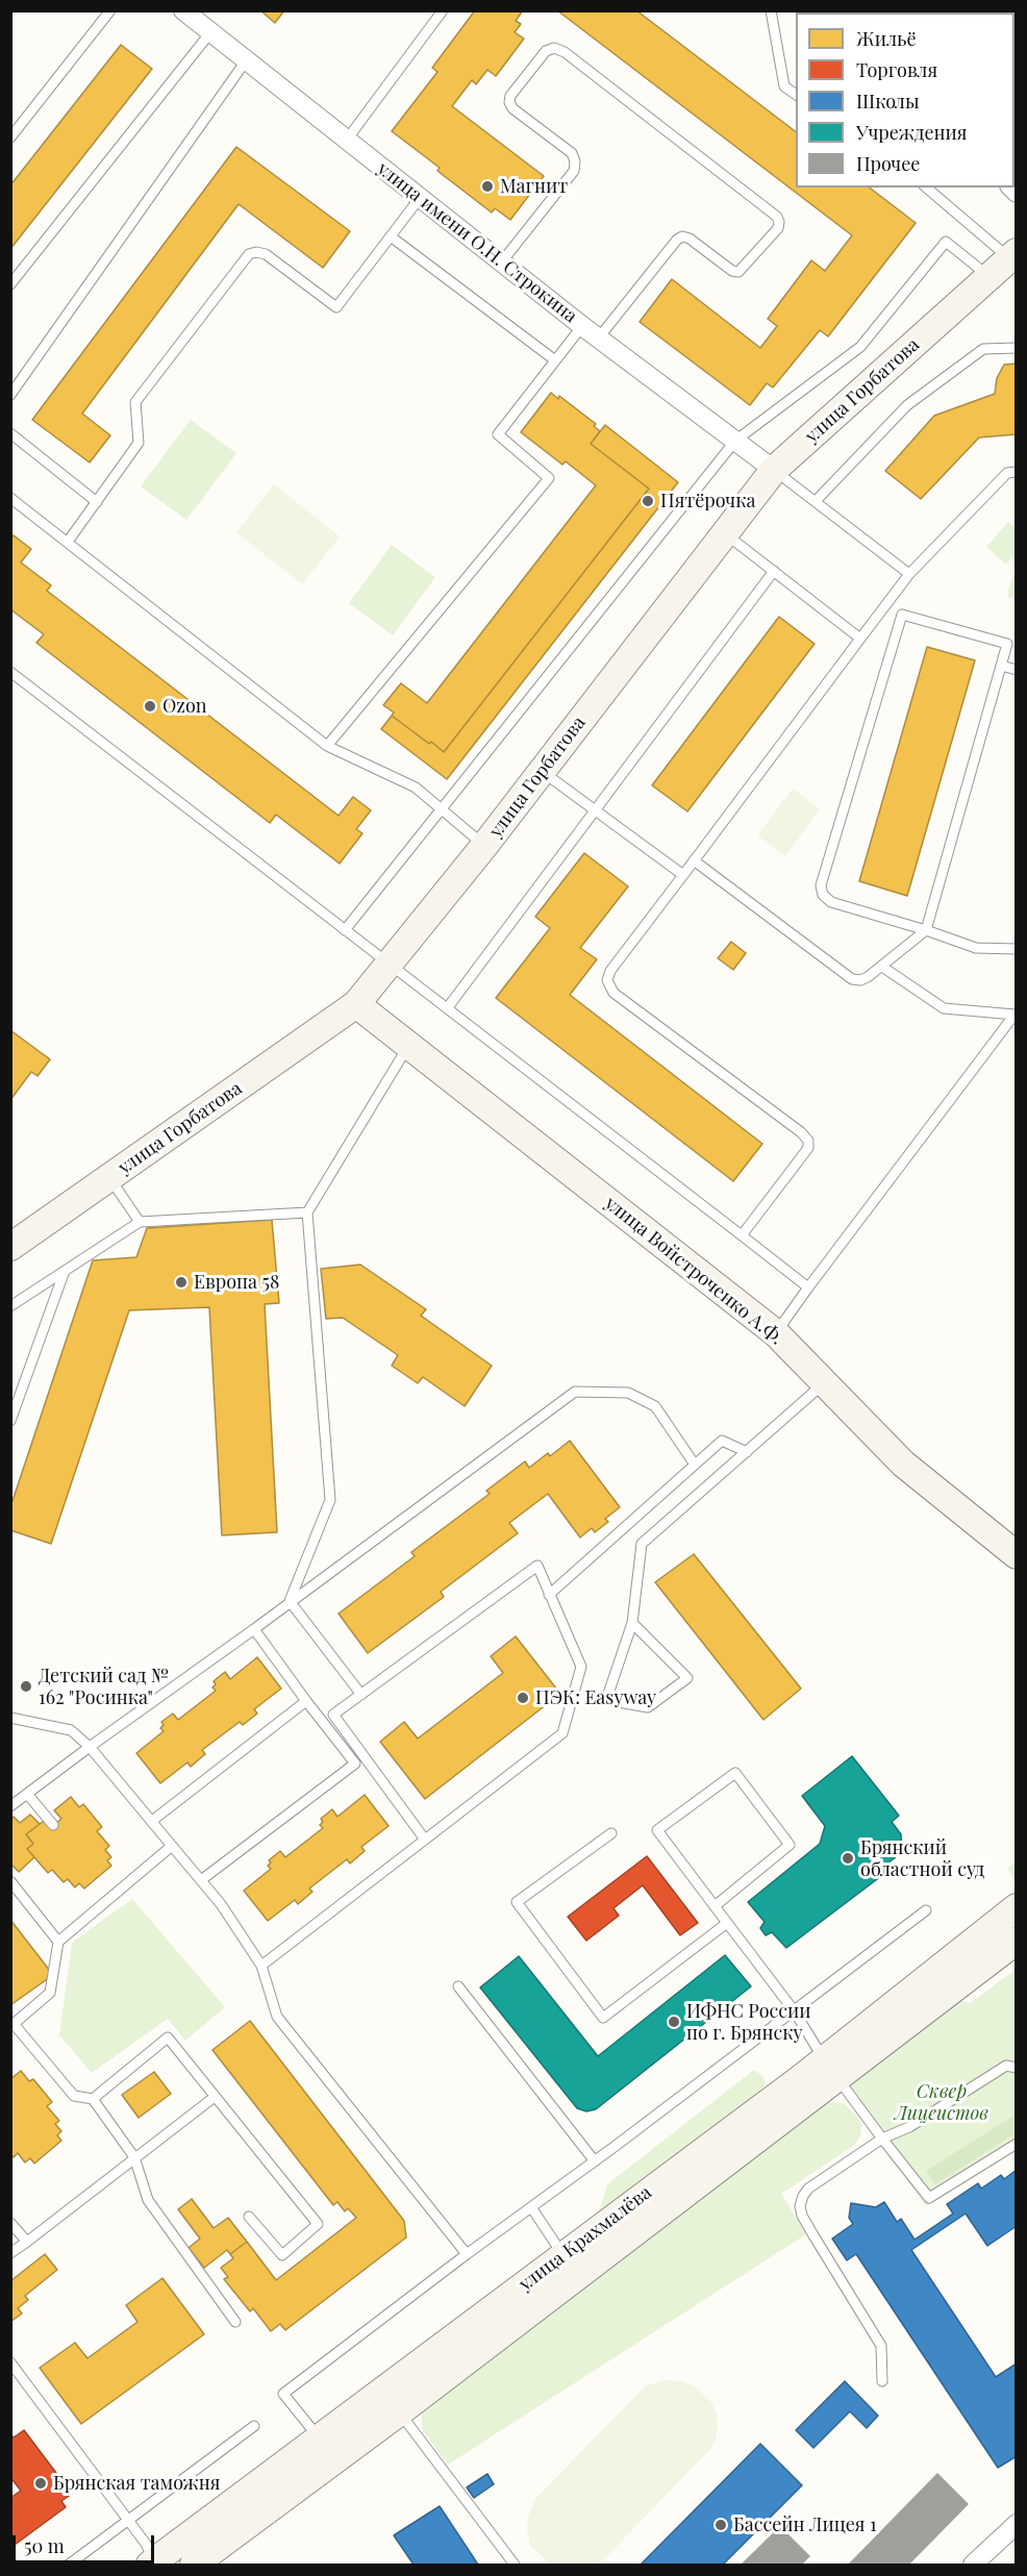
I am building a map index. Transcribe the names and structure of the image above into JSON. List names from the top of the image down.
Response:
{
  "streets": {
    "main road": ["улица Горбатова", "улица Войстроченко А.Ф.", "улица Крахмалёва"],
    "street": ["улица имени О.Н. Строкина"]
  },
  "crossings": [
    ["улица имени О.Н. Строкина", "улица Горбатова"],
    ["улица Горбатова", "улица Войстроченко А.Ф."]
  ],
  "parks": ["Сквер Лицеистов"],
  "places": [
    "Магнит",
    "Пятёрочка",
    "Ozon",
    "Европа 58",
    "Детский сад № 162 \"Росинка\"",
    "ПЭК: Easyway",
    "Брянский областной суд",
    "ИФНС России по г. Брянску",
    "Брянская таможня",
    "Бассейн Лицея 1"
  ],
  "legend": [
    "Жильё",
    "Торговля",
    "Школы",
    "Учреждения",
    "Прочее"
  ],
  "scale_bar": "50 m"
}
